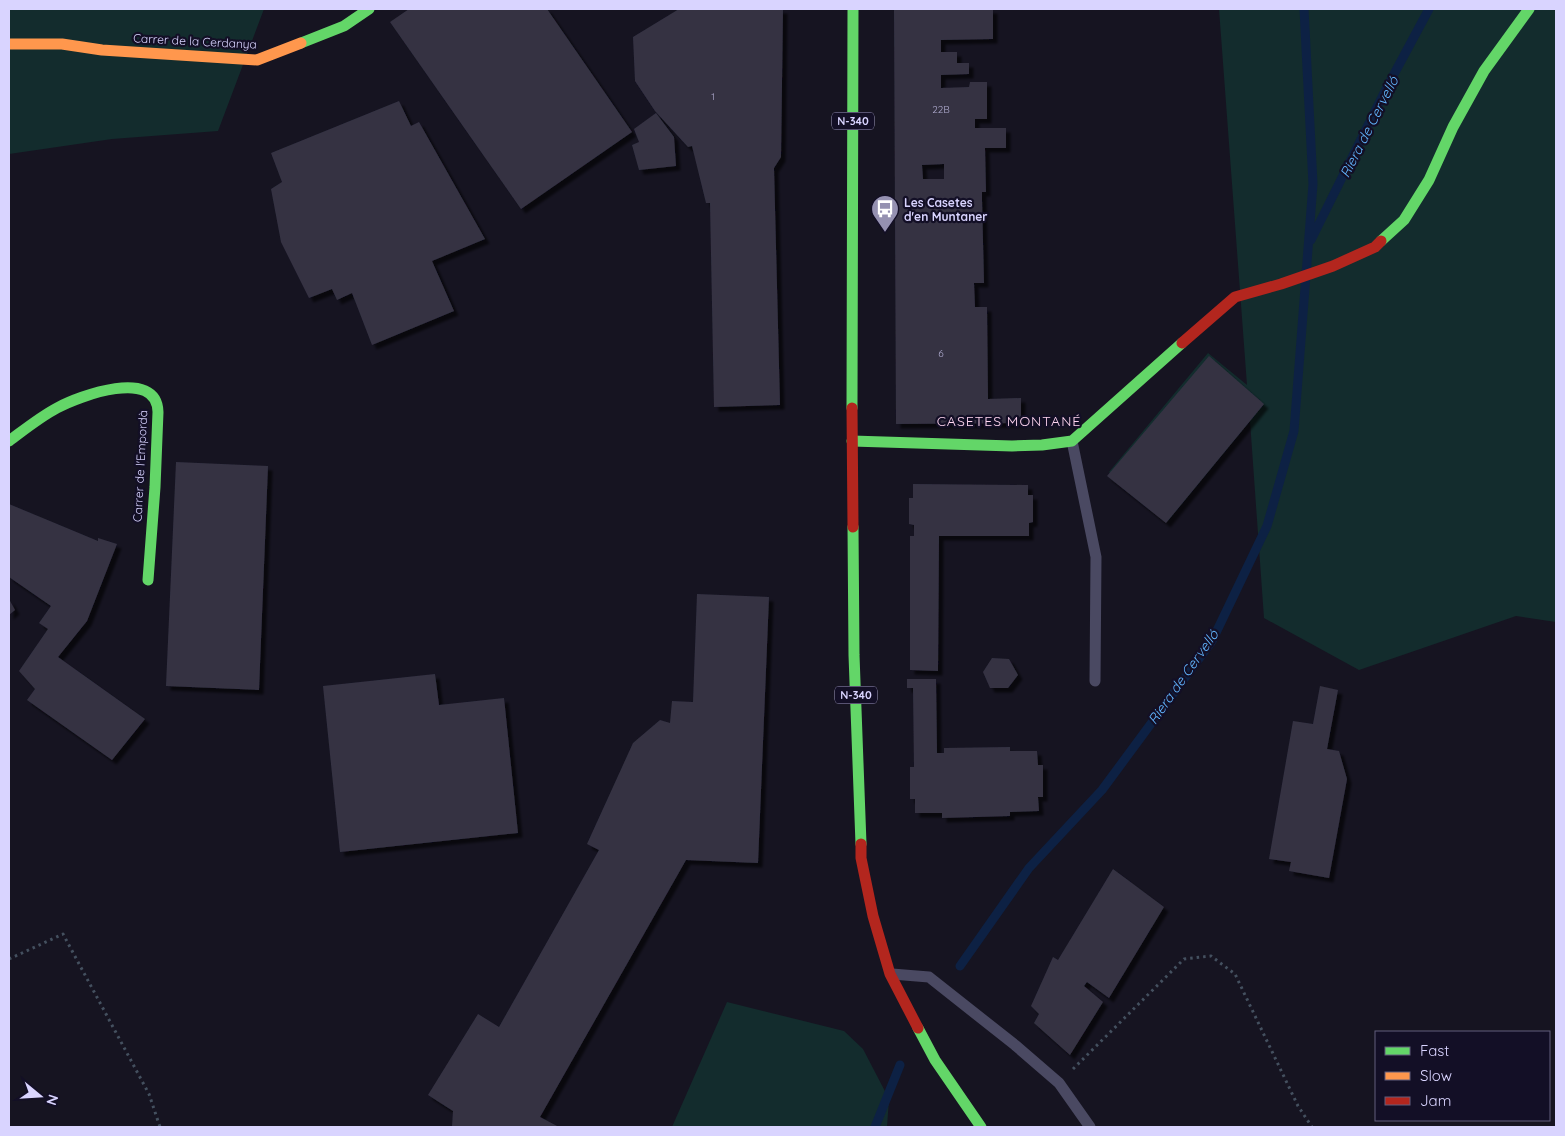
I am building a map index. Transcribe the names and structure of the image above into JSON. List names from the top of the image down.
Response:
{
  "streets": {
    "street": ["Carrer de la Cerdanya", "N-340", "Carrer de l'Empordà"]
  },
  "districts": ["CASETES MONTANÉ"],
  "water": ["Riera de Cervelló"],
  "places": {
    "bus stop": ["Les Casetes d'en Muntaner"]
  },
  "house_numbers": ["1", "22B", "6"],
  "legend": ["Fast", "Slow", "Jam"],
  "north": "right"
}
